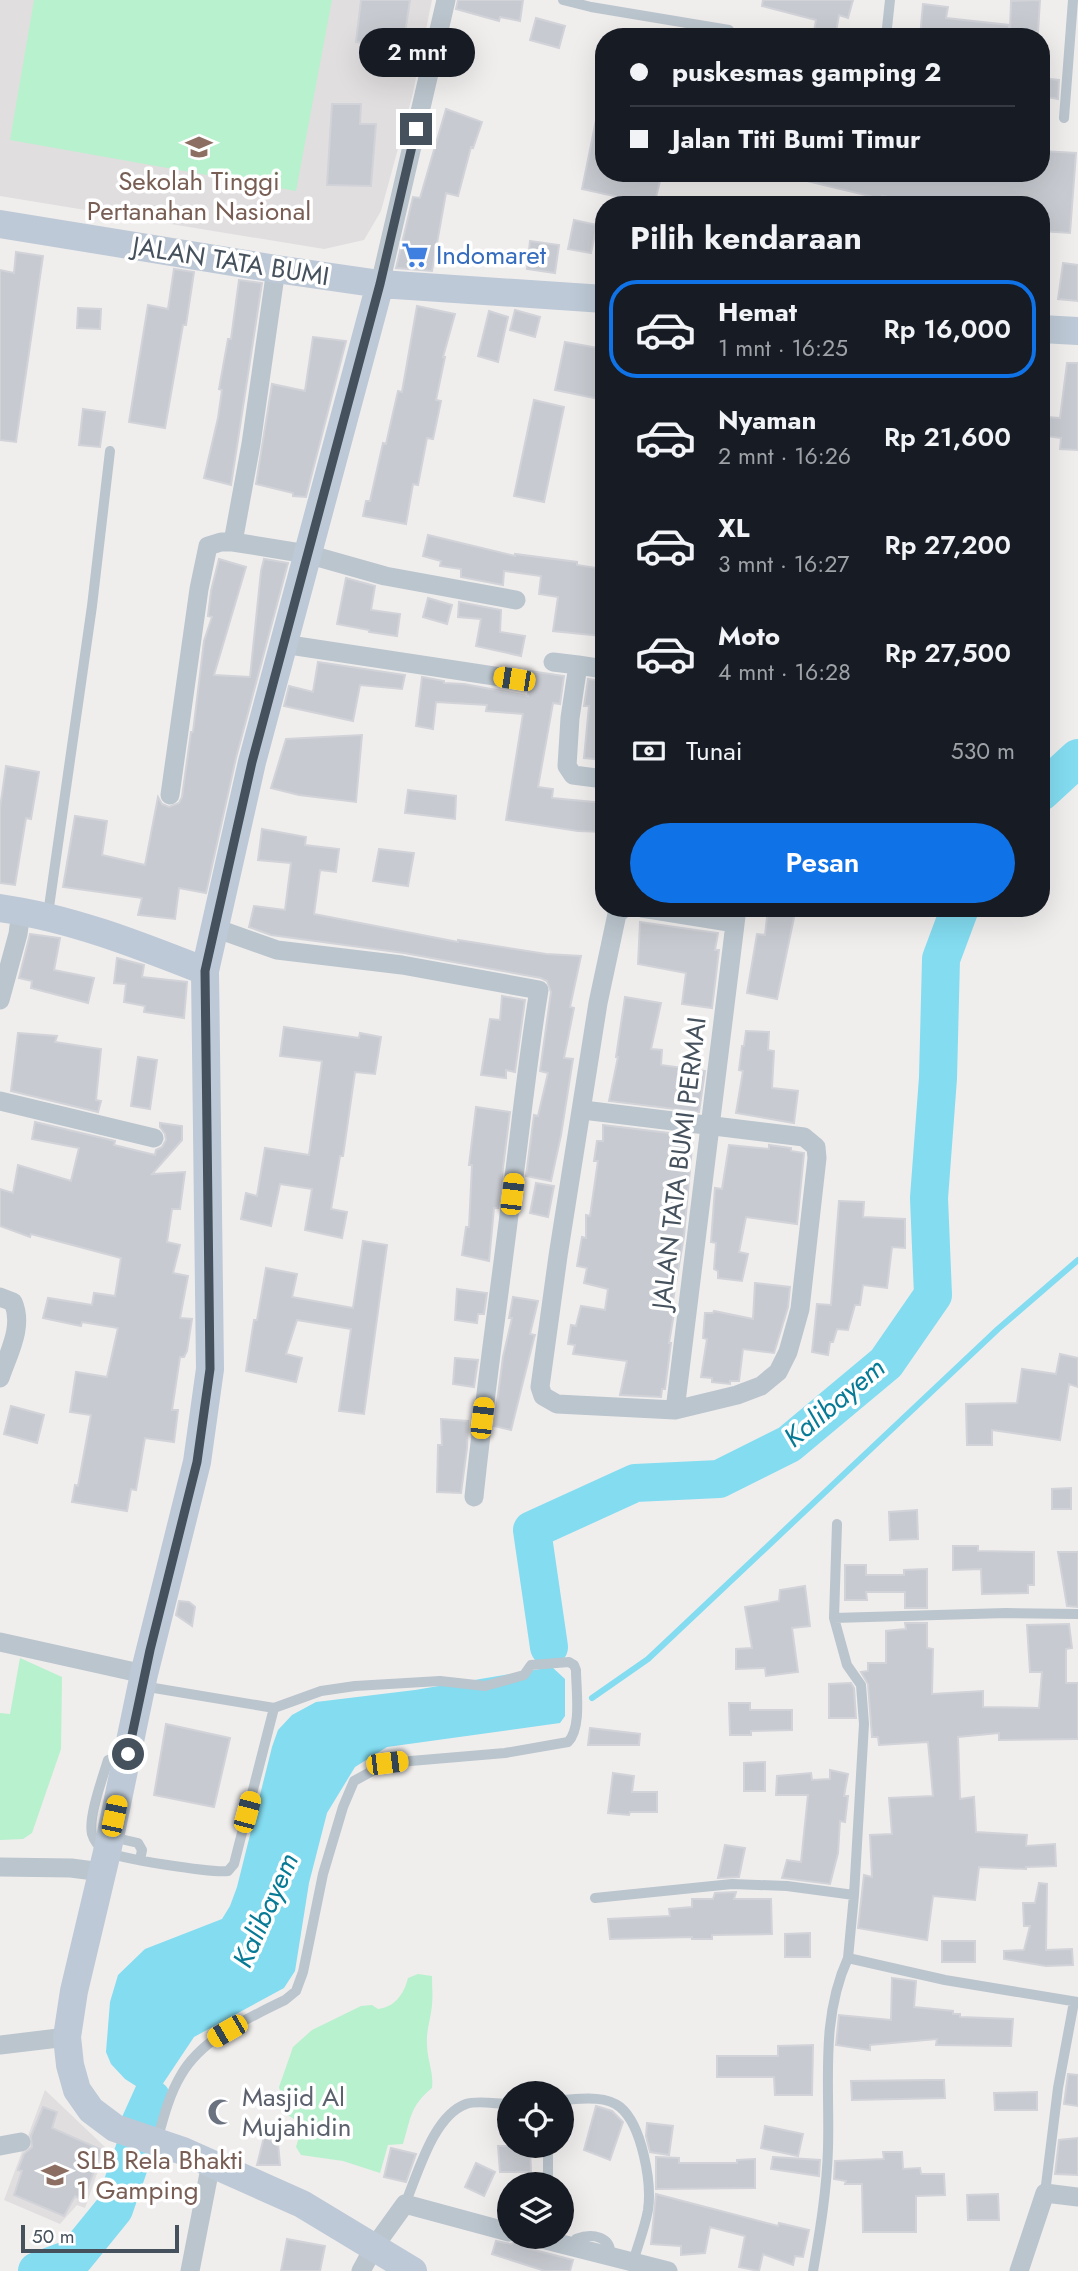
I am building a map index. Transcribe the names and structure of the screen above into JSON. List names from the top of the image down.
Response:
{
  "streets": {
    "street": ["JALAN TATA BUMI", "JALAN TATA BUMI PERMAI"]
  },
  "water": ["Kalibayem"],
  "places": {
    "school or university": ["Sekolah Tinggi Pertanahan Nasional", "SLB Rela Bhakti 1 Gamping"],
    "supermarket": ["Indomaret"],
    "mosque": ["Masjid Al Mujahidin"]
  },
  "scale_bar": "50 m",
  "page": {
    "bubble": "2 mnt",
    "banner": ["puskesmas gamping 2", "Jalan Titi Bumi Timur"],
    "heading": "Pilih kendaraan",
    "list": [
      {
        "name": "Hemat",
        "note": "1 mnt · 16:25",
        "value": "Rp 16,000"
      },
      {
        "name": "Nyaman",
        "note": "2 mnt · 16:26",
        "value": "Rp 21,600"
      },
      {
        "name": "XL",
        "note": "3 mnt · 16:27",
        "value": "Rp 27,200"
      },
      {
        "name": "Moto",
        "note": "4 mnt · 16:28",
        "value": "Rp 27,500"
      }
    ],
    "pay": ["Tunai", "530 m"],
    "buttons": "Pesan",
    "scale": "50 m"
  }
}
